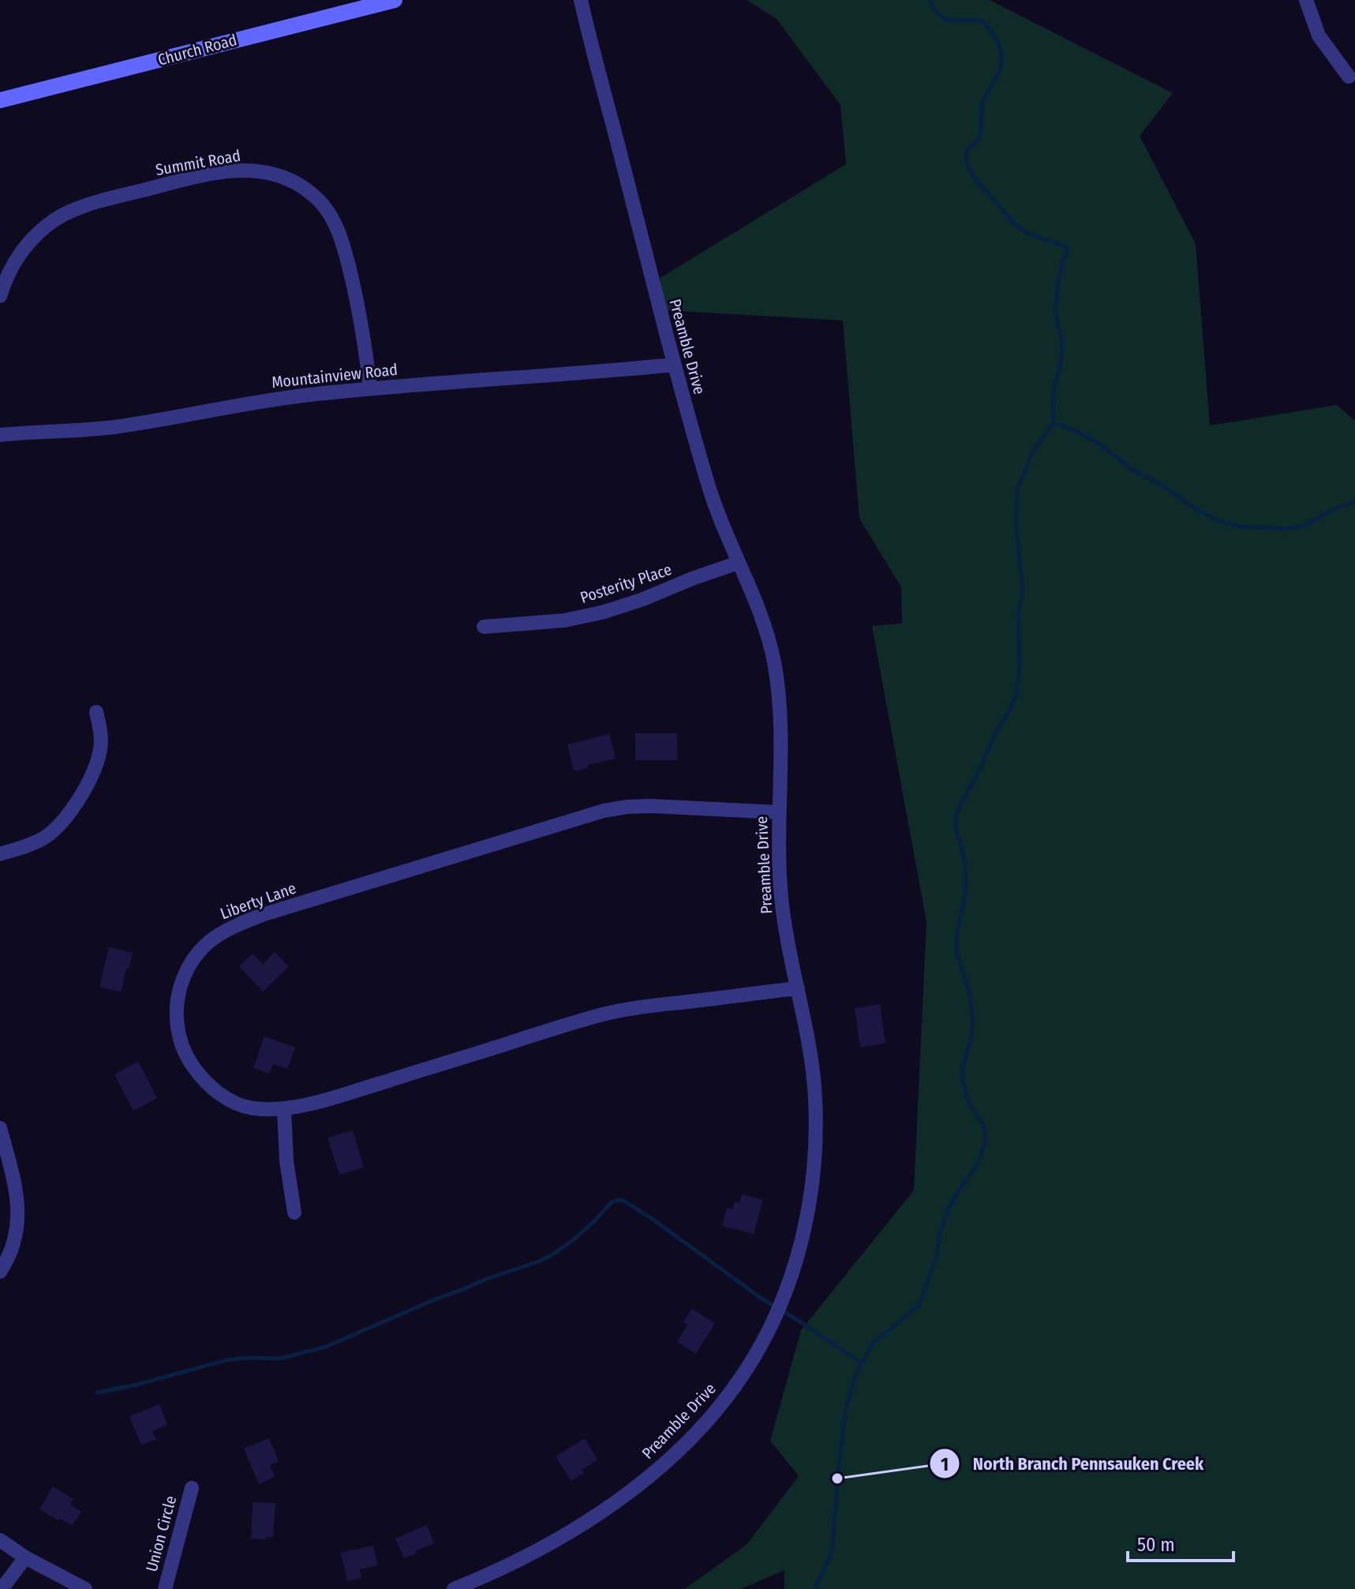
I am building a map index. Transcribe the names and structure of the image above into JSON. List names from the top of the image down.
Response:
{
  "streets": {
    "main road": ["Church Road"],
    "street": [
      "Summit Road",
      "Preamble Drive",
      "Mountainview Road",
      "Posterity Place",
      "Liberty Lane",
      "Union Circle"
    ]
  },
  "crossings": [
    ["Summit Road", "Mountainview Road"],
    ["Preamble Drive", "Mountainview Road"],
    ["Preamble Drive", "Posterity Place"],
    ["Preamble Drive", "Liberty Lane"]
  ],
  "places": ["North Branch Pennsauken Creek"],
  "scale_bar": "50 m"
}
